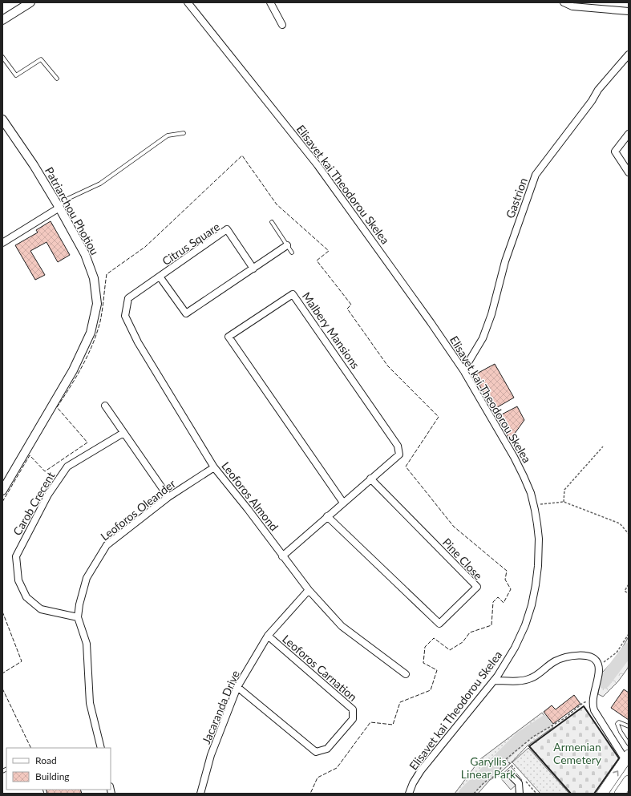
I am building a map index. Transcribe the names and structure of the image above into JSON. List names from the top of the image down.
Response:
{
  "streets": {
    "street": [
      "Elisavet kai Theodorou Skelea",
      "Gastrion",
      "Patriarchou Photiou",
      "Citrus Square",
      "Malbery Mansions",
      "Leoforos Almond",
      "Carob Crecent",
      "Leoforos Oleander",
      "Pine Close",
      "Leoforos Carnation",
      "Jacaranda Drive"
    ]
  },
  "crossings": [
    ["Elisavet kai Theodorou Skelea", "Gastrion"],
    ["Citrus Square", "Leoforos Almond"],
    ["Malbery Mansions", "Leoforos Almond"],
    ["Malbery Mansions", "Pine Close"],
    ["Leoforos Almond", "Leoforos Oleander"],
    ["Leoforos Almond", "Jacaranda Drive"],
    ["Carob Crecent", "Leoforos Oleander"],
    ["Leoforos Carnation", "Jacaranda Drive"]
  ],
  "parks": ["Armenian Cemetery", "Garyllis Linear Park"],
  "legend": ["Road", "Building"]
}
